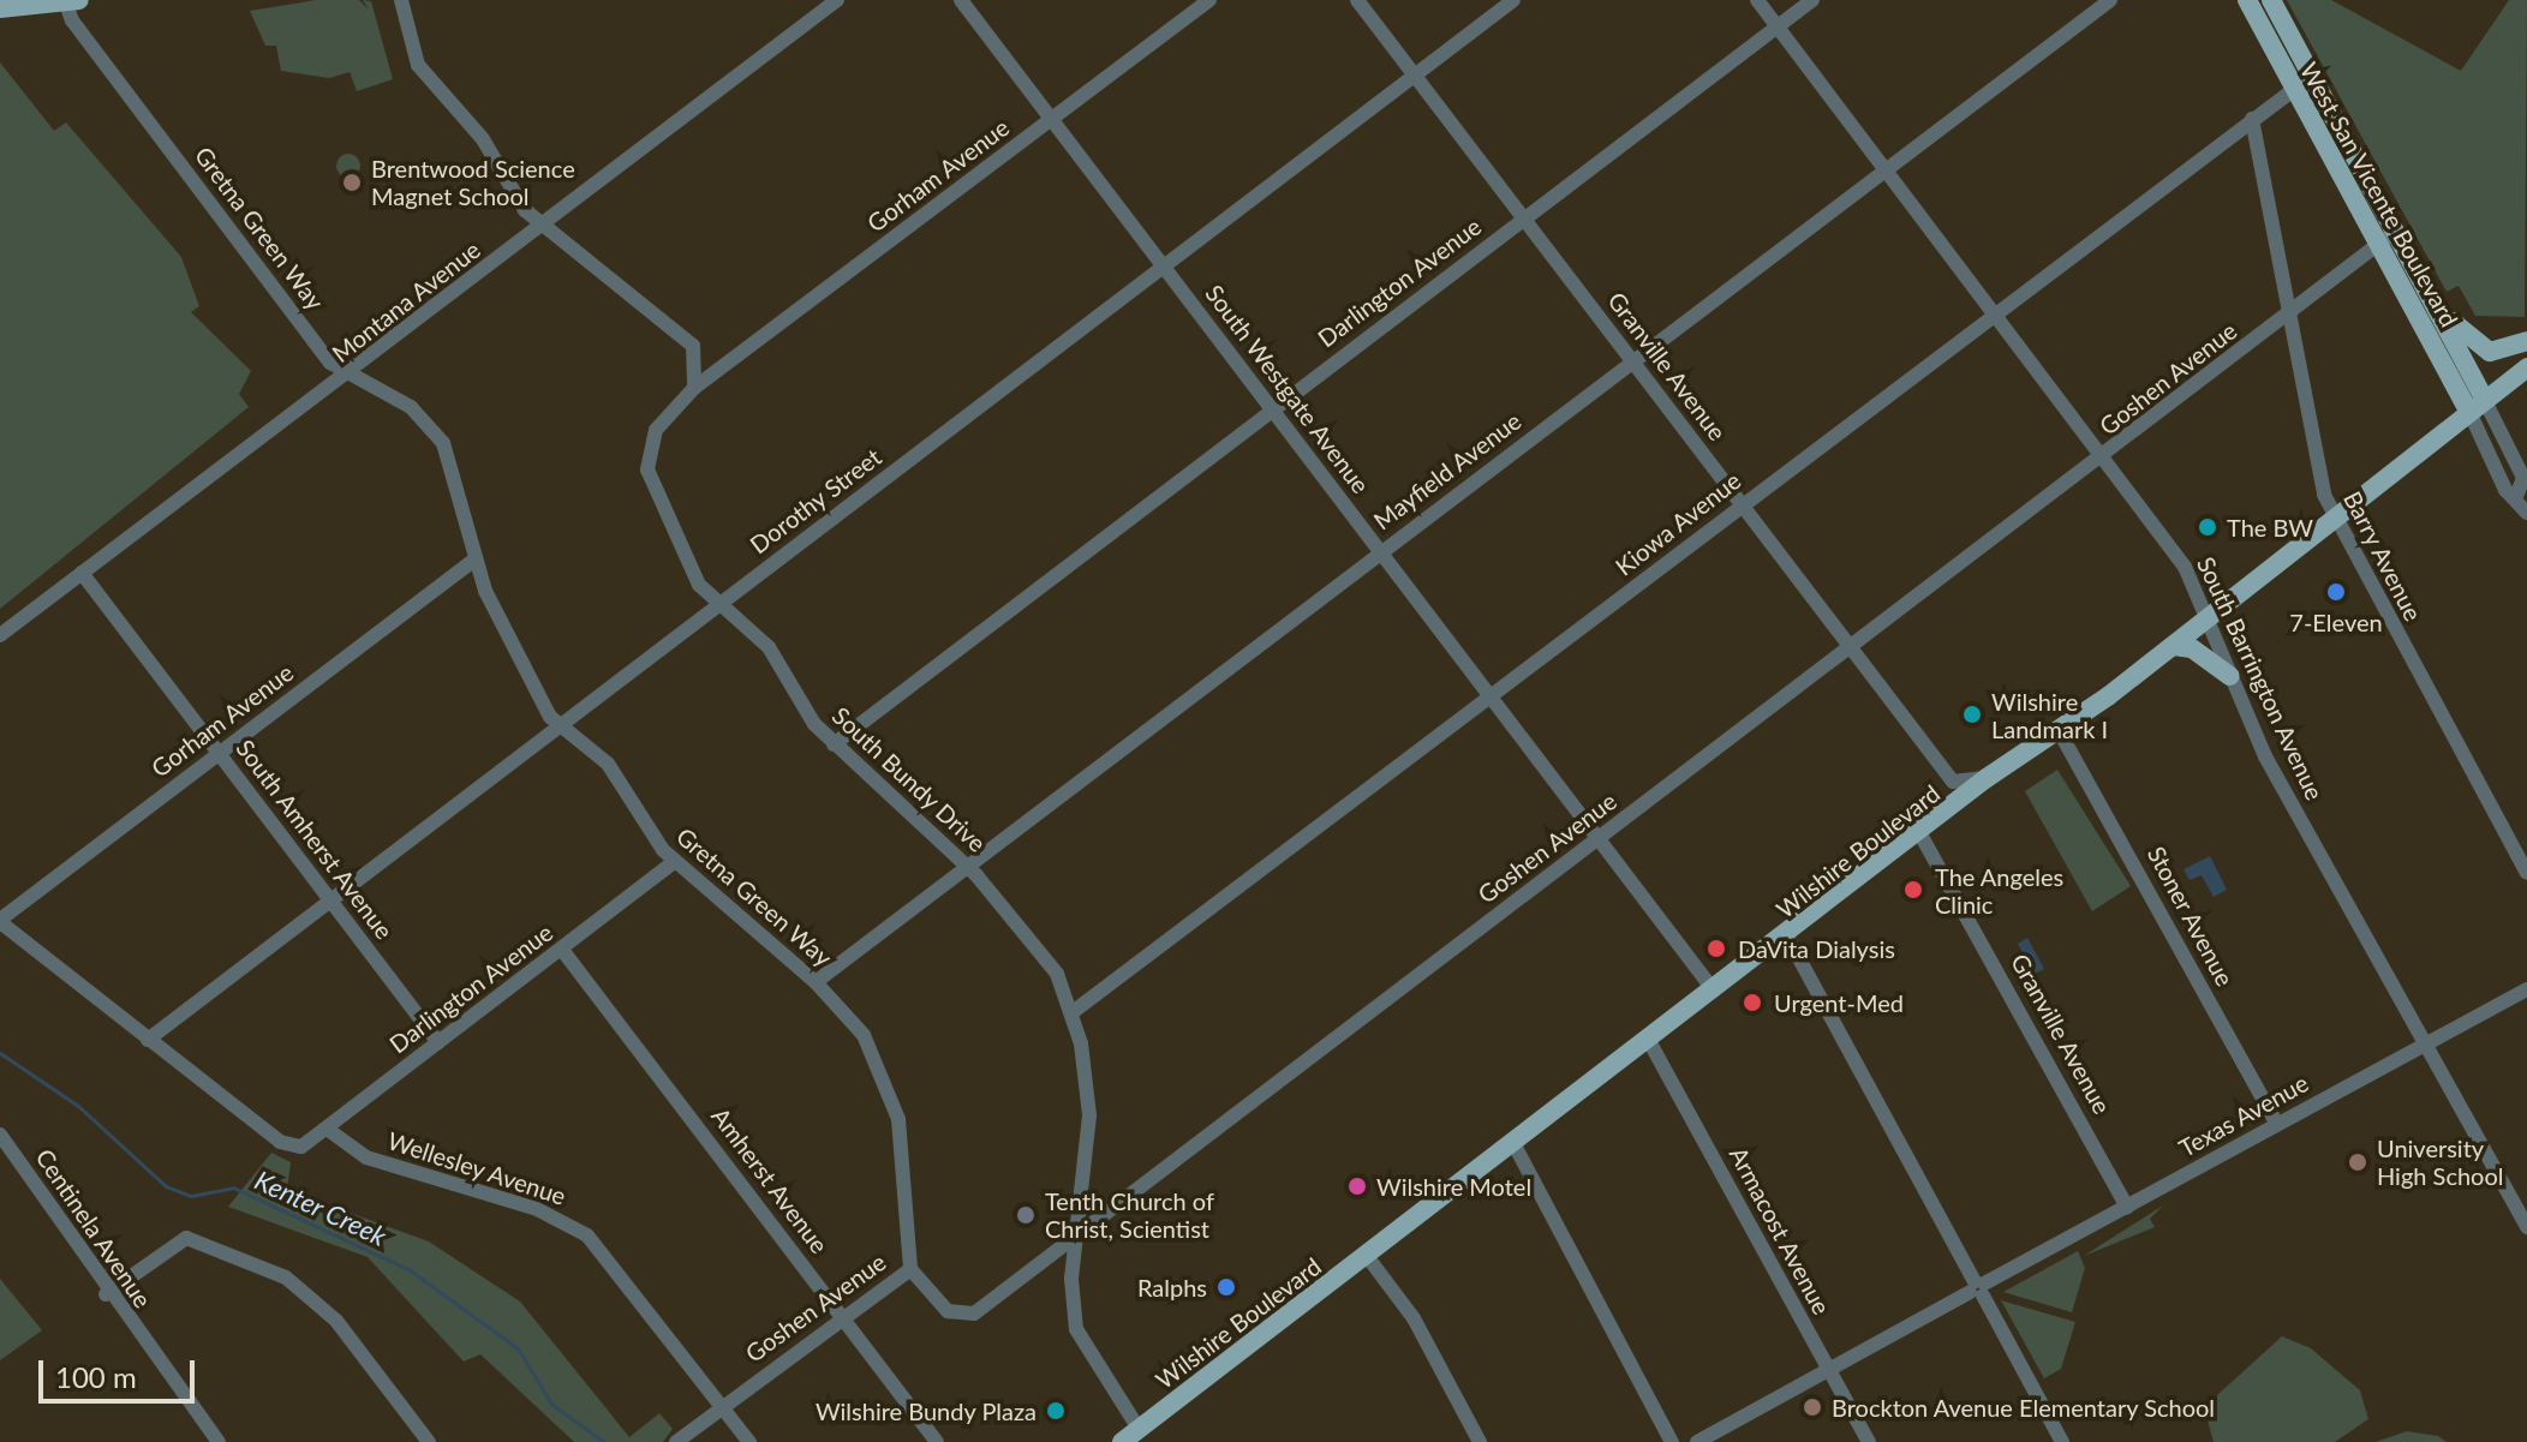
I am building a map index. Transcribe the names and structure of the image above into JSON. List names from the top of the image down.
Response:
{
  "streets": {
    "main road": ["West San Vicente Boulevard", "Wilshire Boulevard"],
    "street": [
      "Gorham Avenue",
      "Gretna Green Way",
      "Darlington Avenue",
      "Montana Avenue",
      "Granville Avenue",
      "Goshen Avenue",
      "South Westgate Avenue",
      "Mayfield Avenue",
      "Dorothy Street",
      "Kiowa Avenue",
      "Barry Avenue",
      "South Barrington Avenue",
      "South Bundy Drive",
      "South Amherst Avenue",
      "Stoner Avenue",
      "Texas Avenue",
      "Wellesley Avenue",
      "Amherst Avenue",
      "Centinela Avenue",
      "Armacost Avenue"
    ]
  },
  "crossings": [
    ["Gorham Avenue", "Gretna Green Way"],
    ["Gorham Avenue", "South Westgate Avenue"],
    ["Gorham Avenue", "South Bundy Drive"],
    ["Gorham Avenue", "South Amherst Avenue"],
    ["West San Vicente Boulevard", "Goshen Avenue"],
    ["West San Vicente Boulevard", "Kiowa Avenue"],
    ["West San Vicente Boulevard", "Wilshire Boulevard"],
    ["Gretna Green Way", "Darlington Avenue"],
    ["Gretna Green Way", "Montana Avenue"],
    ["Gretna Green Way", "Goshen Avenue"],
    ["Gretna Green Way", "Mayfield Avenue"],
    ["Gretna Green Way", "Dorothy Street"],
    ["Darlington Avenue", "Granville Avenue"],
    ["Darlington Avenue", "South Westgate Avenue"],
    ["Darlington Avenue", "Dorothy Street"],
    ["Darlington Avenue", "South Barrington Avenue"],
    ["Darlington Avenue", "South Bundy Drive"],
    ["Darlington Avenue", "South Amherst Avenue"],
    ["Darlington Avenue", "Wellesley Avenue"],
    ["Darlington Avenue", "Amherst Avenue"],
    ["Montana Avenue", "South Amherst Avenue"],
    ["Granville Avenue", "Goshen Avenue"],
    ["Granville Avenue", "Mayfield Avenue"],
    ["Granville Avenue", "Dorothy Street"],
    ["Granville Avenue", "Kiowa Avenue"],
    ["Granville Avenue", "Wilshire Boulevard"],
    ["Granville Avenue", "Texas Avenue"],
    ["Goshen Avenue", "South Westgate Avenue"],
    ["Goshen Avenue", "Barry Avenue"],
    ["Goshen Avenue", "South Barrington Avenue"],
    ["Goshen Avenue", "South Bundy Drive"],
    ["Goshen Avenue", "Wellesley Avenue"],
    ["Goshen Avenue", "Amherst Avenue"],
    ["South Westgate Avenue", "Mayfield Avenue"],
    ["South Westgate Avenue", "Dorothy Street"],
    ["South Westgate Avenue", "Kiowa Avenue"],
    ["South Westgate Avenue", "Wilshire Boulevard"],
    ["Mayfield Avenue", "South Barrington Avenue"],
    ["Mayfield Avenue", "South Bundy Drive"],
    ["Dorothy Street", "South Bundy Drive"],
    ["Dorothy Street", "South Amherst Avenue"],
    ["Kiowa Avenue", "Barry Avenue"],
    ["Kiowa Avenue", "South Barrington Avenue"],
    ["Kiowa Avenue", "South Bundy Drive"],
    ["Barry Avenue", "Wilshire Boulevard"],
    ["South Barrington Avenue", "Wilshire Boulevard"],
    ["South Barrington Avenue", "Texas Avenue"],
    ["South Bundy Drive", "Wilshire Boulevard"],
    ["Wilshire Boulevard", "Stoner Avenue"],
    ["Wilshire Boulevard", "Armacost Avenue"],
    ["Stoner Avenue", "Texas Avenue"],
    ["Texas Avenue", "Armacost Avenue"]
  ],
  "water": ["Kenter Creek"],
  "places": [
    "Brentwood Science Magnet School",
    "The BW",
    "7-Eleven",
    "Wilshire Landmark I",
    "The Angeles Clinic",
    "DaVita Dialysis",
    "Urgent-Med",
    "University High School",
    "Wilshire Motel",
    "Tenth Church of Christ, Scientist",
    "Ralphs",
    "Brockton Avenue Elementary School",
    "Wilshire Bundy Plaza"
  ],
  "scale_bar": "100 m"
}
